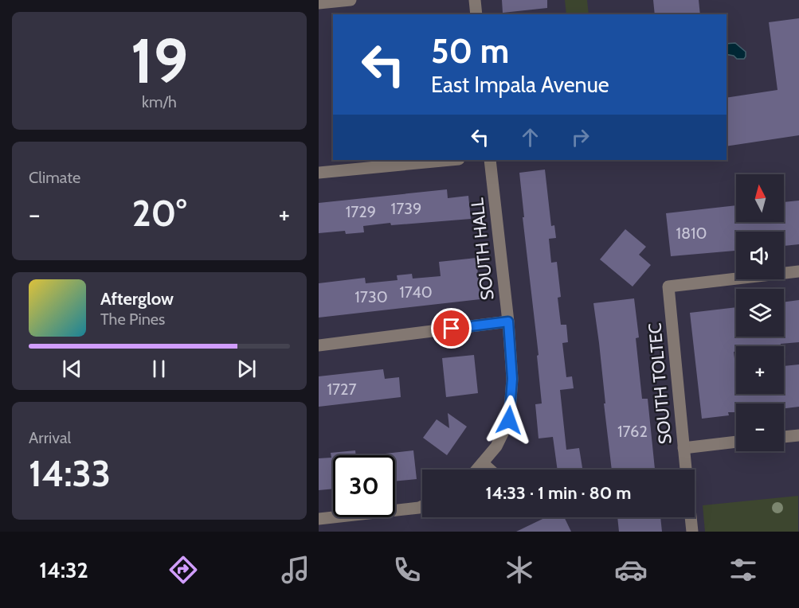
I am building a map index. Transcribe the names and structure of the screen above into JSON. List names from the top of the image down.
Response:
{
  "streets": {
    "street": ["SOUTH HALL", "SOUTH TOLTEC"]
  },
  "house_numbers": [
    "1739",
    "1729",
    "1810",
    "1740",
    "1730",
    "1727",
    "1762"
  ],
  "north": "top",
  "page": {
    "tile": [
      ["19", "km/h"],
      "Climate",
      ["Arrival", "14:33"]
    ],
    "turn": ["50 m", "East Impala Avenue"],
    "map_buttons": ["+", "−"],
    "heat": ["−", "20°", "+"],
    "song": ["Afterglow", "The Pines"],
    "limit": "30",
    "trip": "14:33 · 1 min · 80 m",
    "tabs": "14:32"
  }
}
